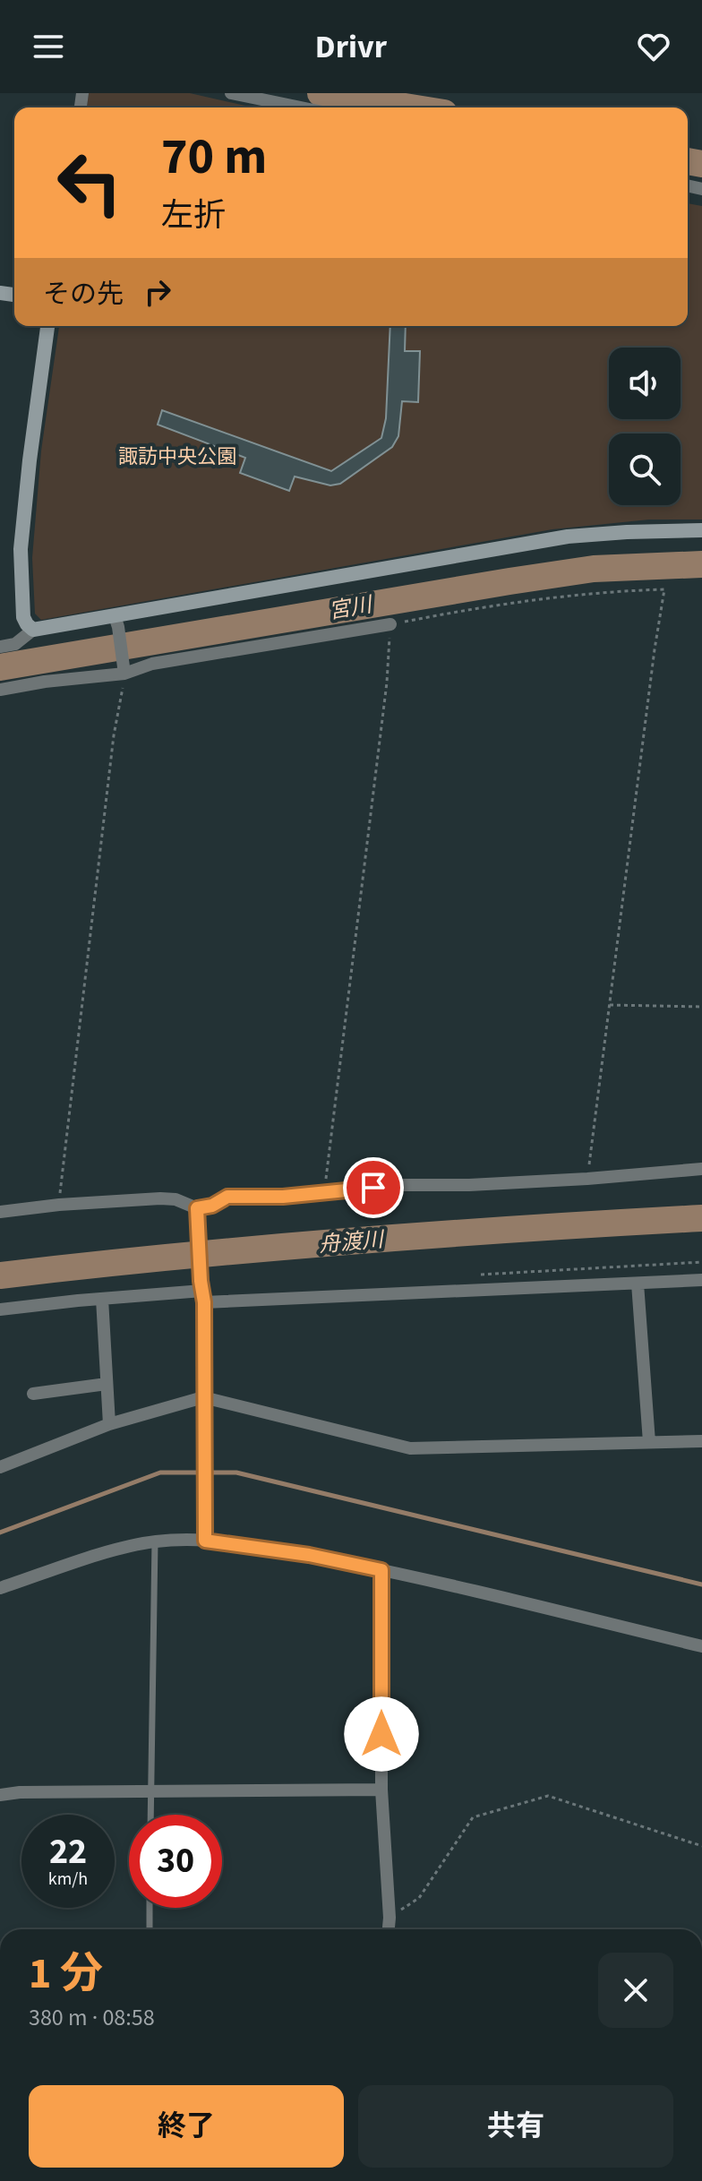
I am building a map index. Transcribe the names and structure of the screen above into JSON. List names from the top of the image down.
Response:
{
  "water": ["宮川", "舟渡川"],
  "parks": ["諏訪中央公園"],
  "page": {
    "header": "Drivr",
    "turn": ["70 m", "左折"],
    "then": "その先",
    "speed": "22 km/h",
    "limit": "30",
    "heading": ["1 分", "380 m · 08:58"],
    "buttons": ["終了", "共有"]
  }
}
